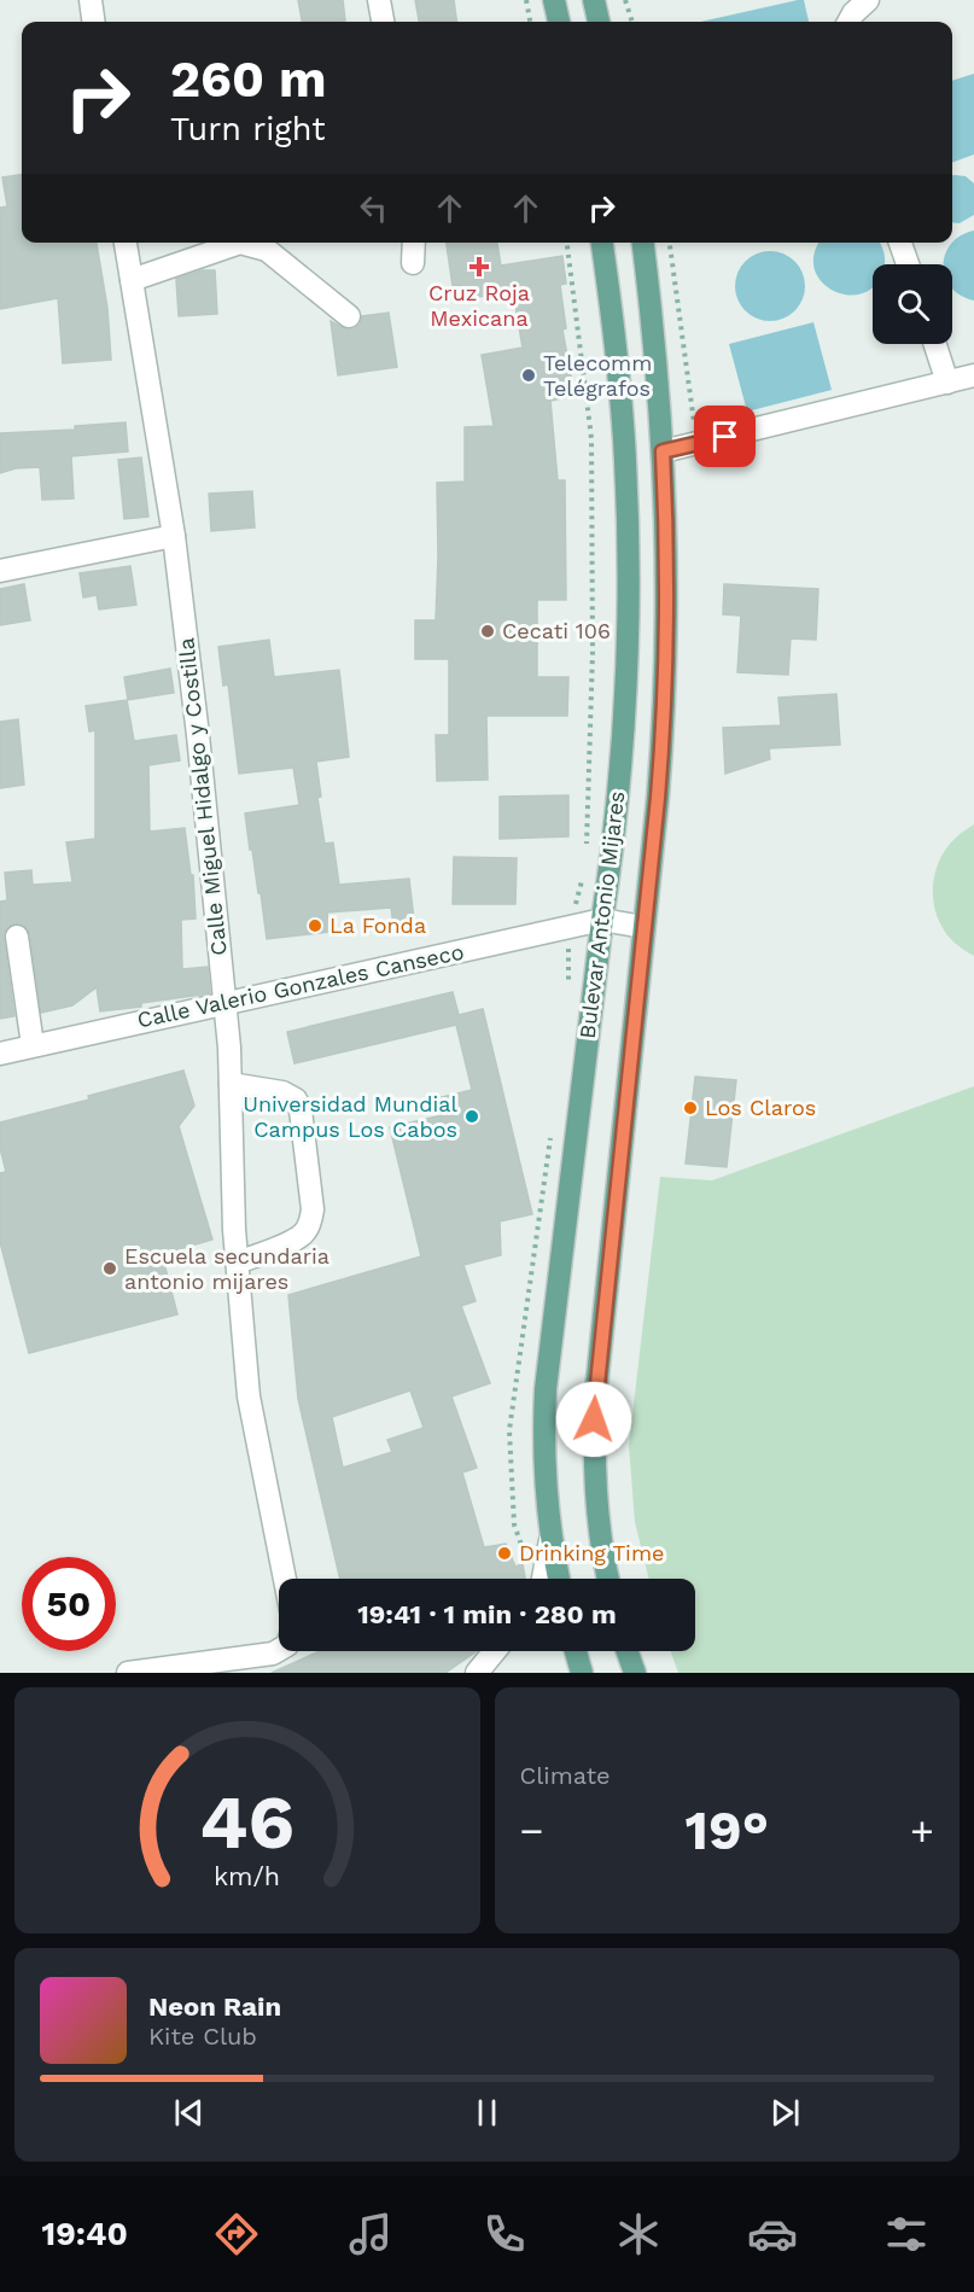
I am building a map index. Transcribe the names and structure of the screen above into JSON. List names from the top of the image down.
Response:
{
  "streets": {
    "main road": ["Bulevar Antonio Mijares"],
    "street": ["Calle Miguel Hidalgo y Costilla", "Calle Valerio Gonzales Canseco"]
  },
  "crossings": [
    ["Calle Miguel Hidalgo y Costilla", "Calle Valerio Gonzales Canseco"],
    ["Bulevar Antonio Mijares", "Calle Valerio Gonzales Canseco"]
  ],
  "places": {
    "health": ["Cruz Roja Mexicana"],
    "other": [
      "Telecomm Telégrafos",
      "Cecati 106",
      "La Fonda",
      "Los Claros",
      "Universidad Mundial Campus Los Cabos",
      "Escuela secundaria antonio mijares",
      "Drinking Time"
    ]
  },
  "page": {
    "turn": ["260 m", "Turn right"],
    "limit": "50",
    "trip": "19:41 · 1 min · 280 m",
    "tile": "Climate",
    "heat": ["−", "19°", "+"],
    "song": ["Neon Rain", "Kite Club"],
    "tabs": "19:40",
    "gauge": ["46", "km/h"]
  }
}
